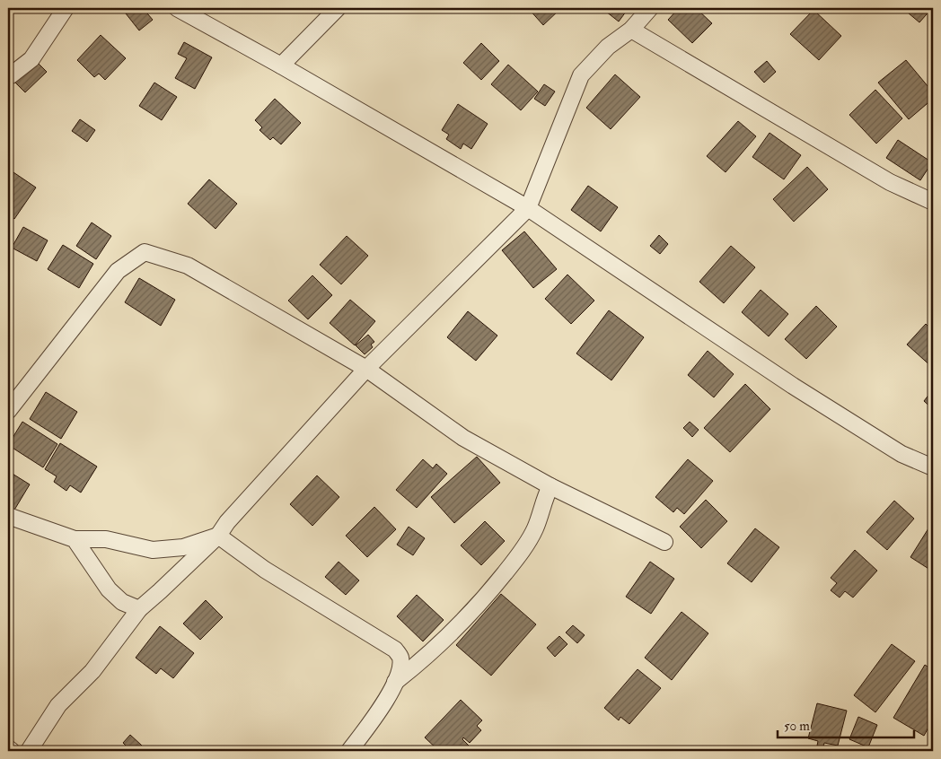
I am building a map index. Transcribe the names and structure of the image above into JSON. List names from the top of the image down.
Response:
{
  "scale_bar": "50 m"
}
